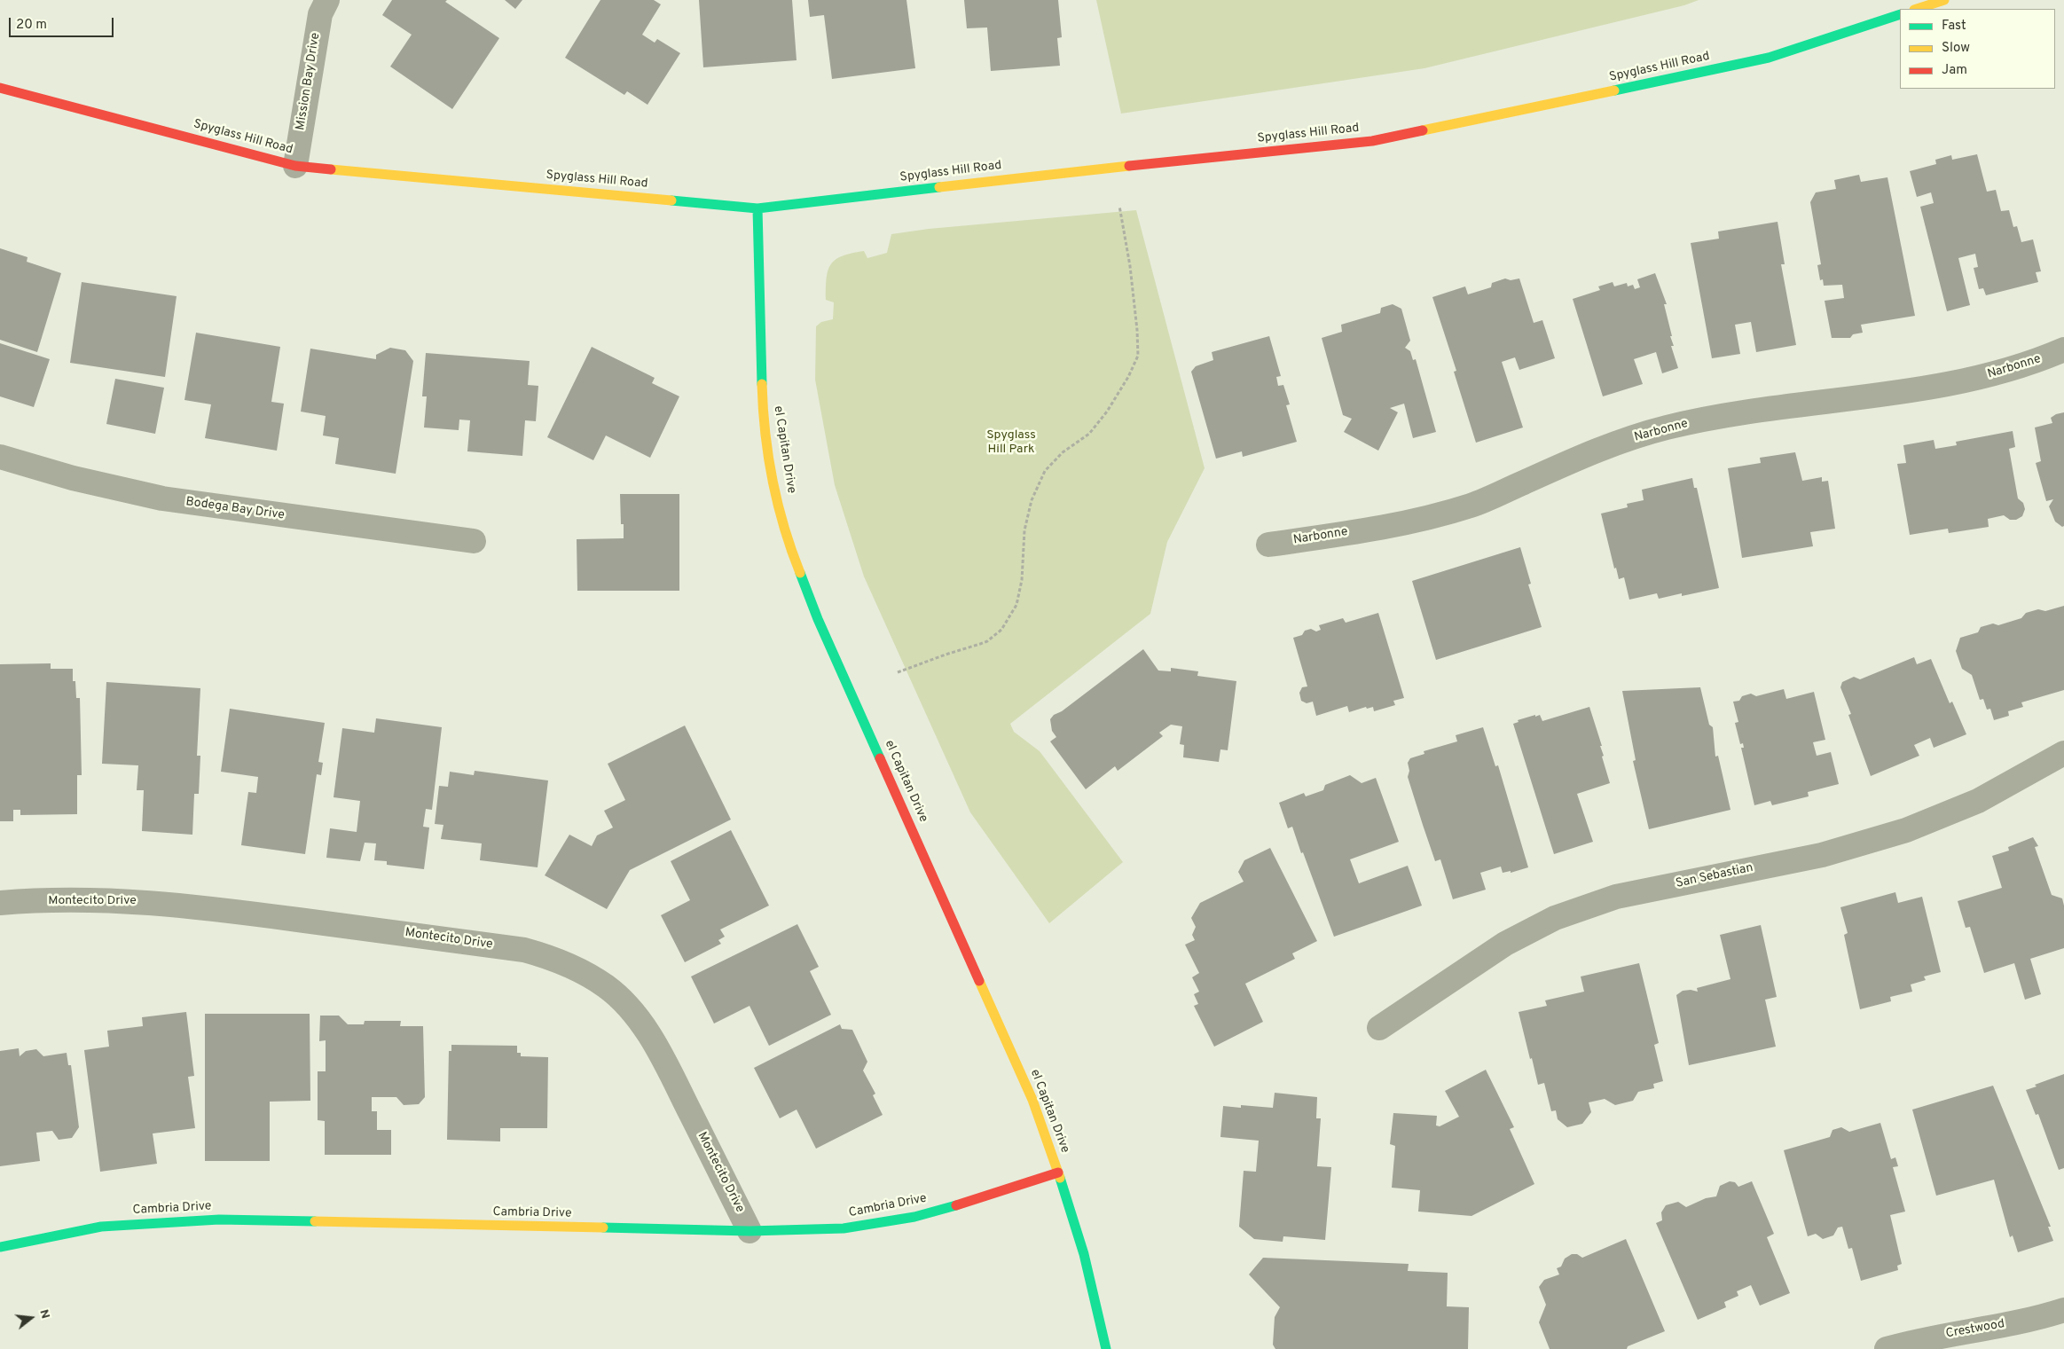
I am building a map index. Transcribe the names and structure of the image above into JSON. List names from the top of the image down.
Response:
{
  "streets": {
    "street": [
      "Spyglass Hill Road",
      "Mission Bay Drive",
      "Narbonne",
      "el Capitan Drive",
      "Bodega Bay Drive",
      "San Sebastian",
      "Montecito Drive",
      "Cambria Drive",
      "Crestwood"
    ]
  },
  "crossings": [
    ["Spyglass Hill Road", "Mission Bay Drive"],
    ["Spyglass Hill Road", "el Capitan Drive"],
    ["el Capitan Drive", "Cambria Drive"],
    ["Montecito Drive", "Cambria Drive"]
  ],
  "parks": ["Spyglass Hill Park"],
  "legend": ["Fast", "Slow", "Jam"],
  "scale_bar": "20 m",
  "north": "right"
}
